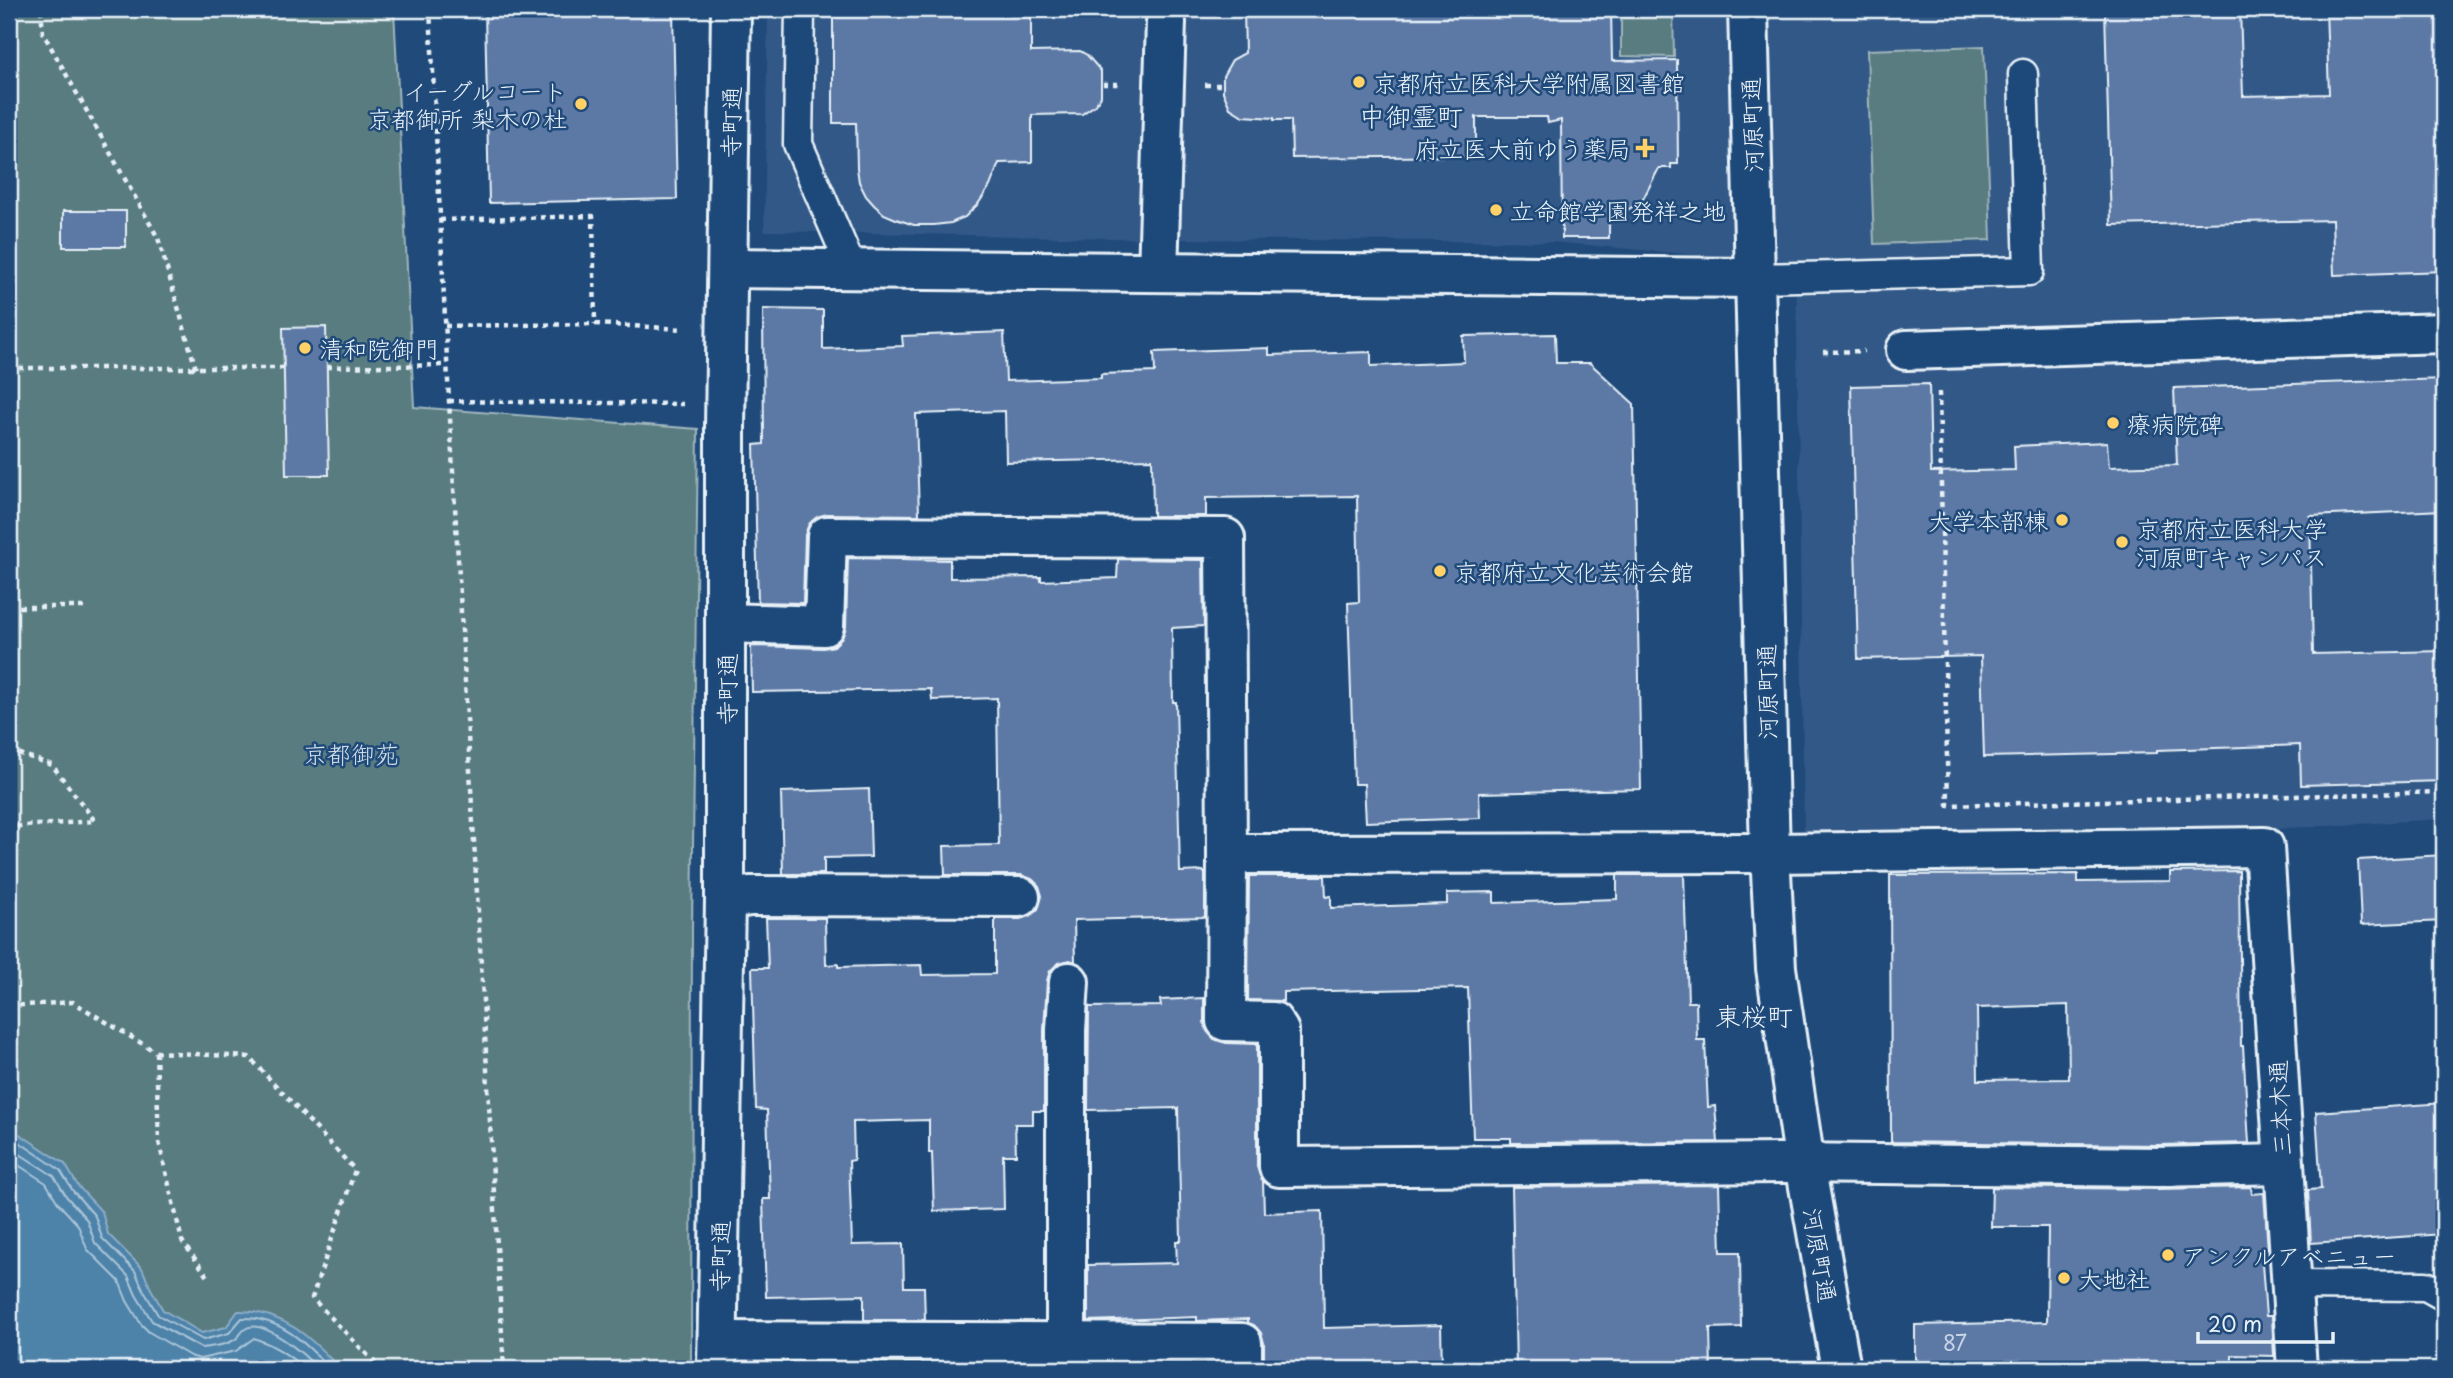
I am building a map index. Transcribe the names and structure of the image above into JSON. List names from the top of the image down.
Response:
{
  "streets": {
    "street": ["寺町通", "河原町通", "三本木通"]
  },
  "crossings": [
    ["河原町通", "三本木通"]
  ],
  "districts": ["中御霊町", "東桜町"],
  "parks": ["京都御苑"],
  "places": {
    "other": [
      "京都府立医科大学附属図書館",
      "イーグルコート 京都御所 梨木の杜",
      "立命館学園発祥之地",
      "清和院御門",
      "療病院碑",
      "大学本部棟",
      "京都府立医科大学 河原町キャンパス",
      "京都府立文化芸術会館",
      "アンクルアベニュー",
      "大地社"
    ],
    "health": ["府立医大前ゆう薬局"]
  },
  "house_numbers": ["87"],
  "scale_bar": "20 m"
}
